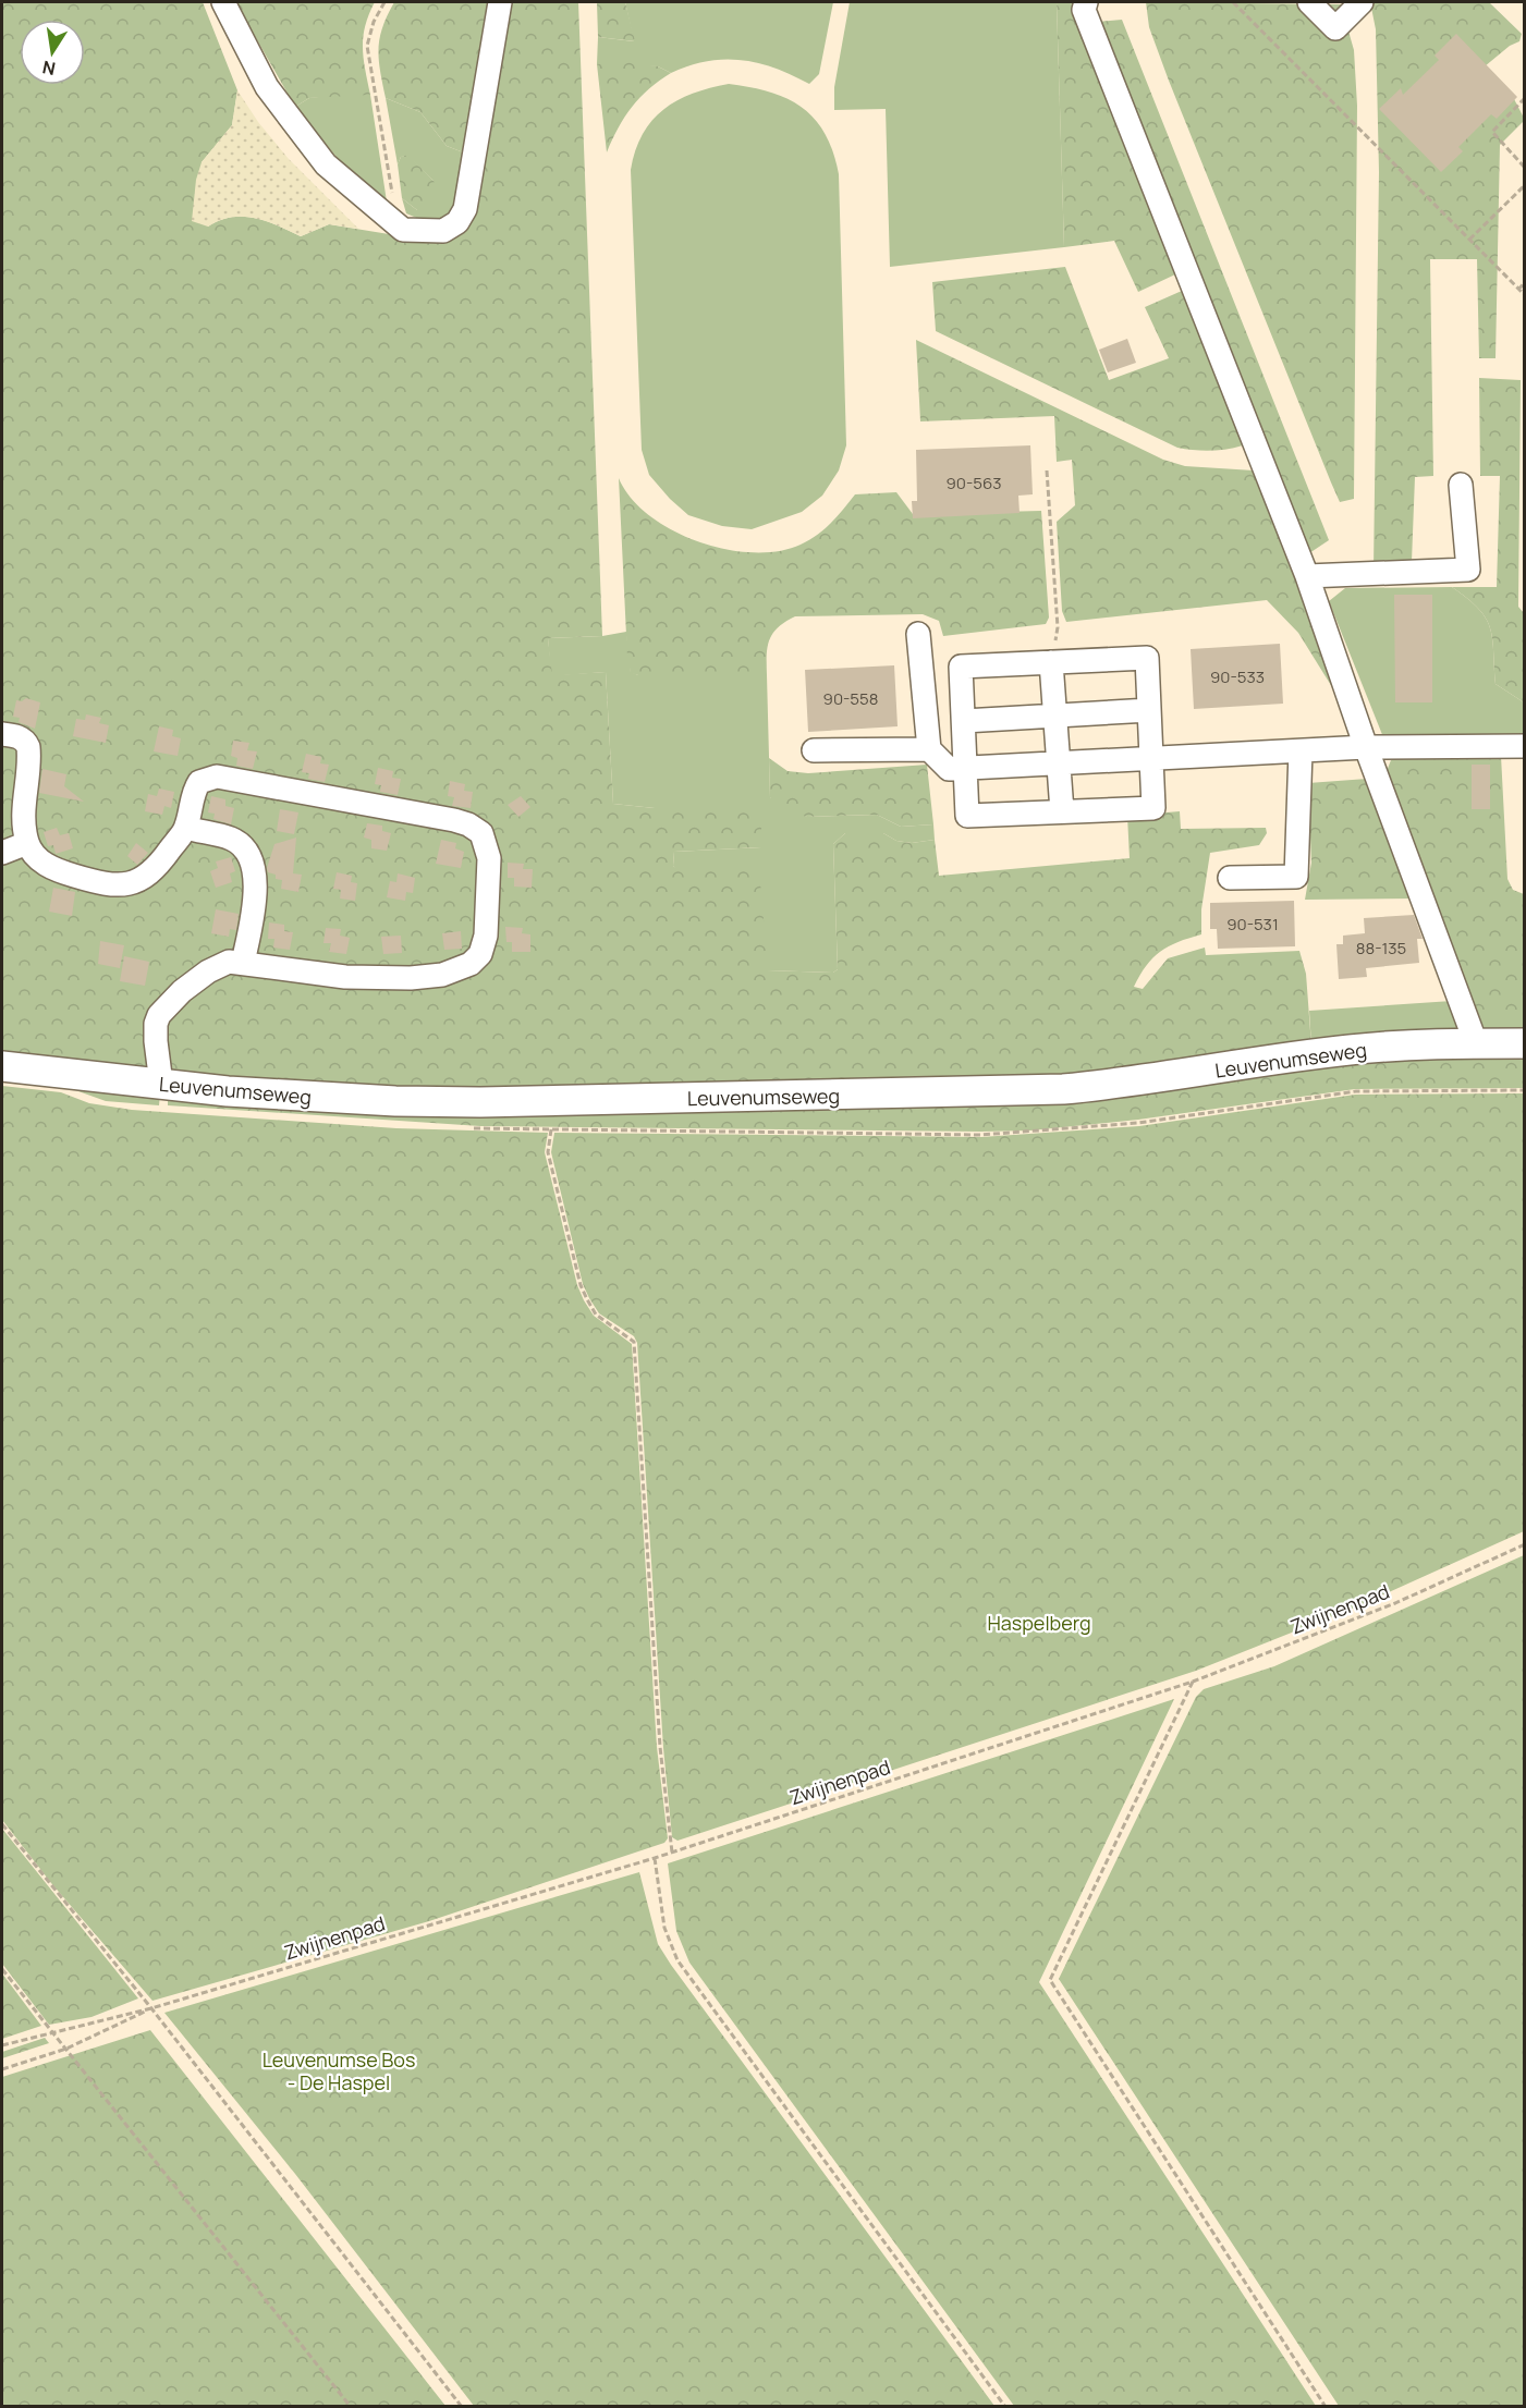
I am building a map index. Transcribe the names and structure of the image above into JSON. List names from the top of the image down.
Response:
{
  "streets": {
    "main road": ["Leuvenumseweg"],
    "path": ["Zwijnenpad"]
  },
  "crossings": [
    ["Leuvenumseweg", "Zwijnenpad"]
  ],
  "parks": ["Haspelberg", "Leuvenumse Bos - De Haspel"],
  "house_numbers": [
    "90-563",
    "90-533",
    "90-558",
    "90-531",
    "88-135"
  ],
  "north": "bottom"
}
